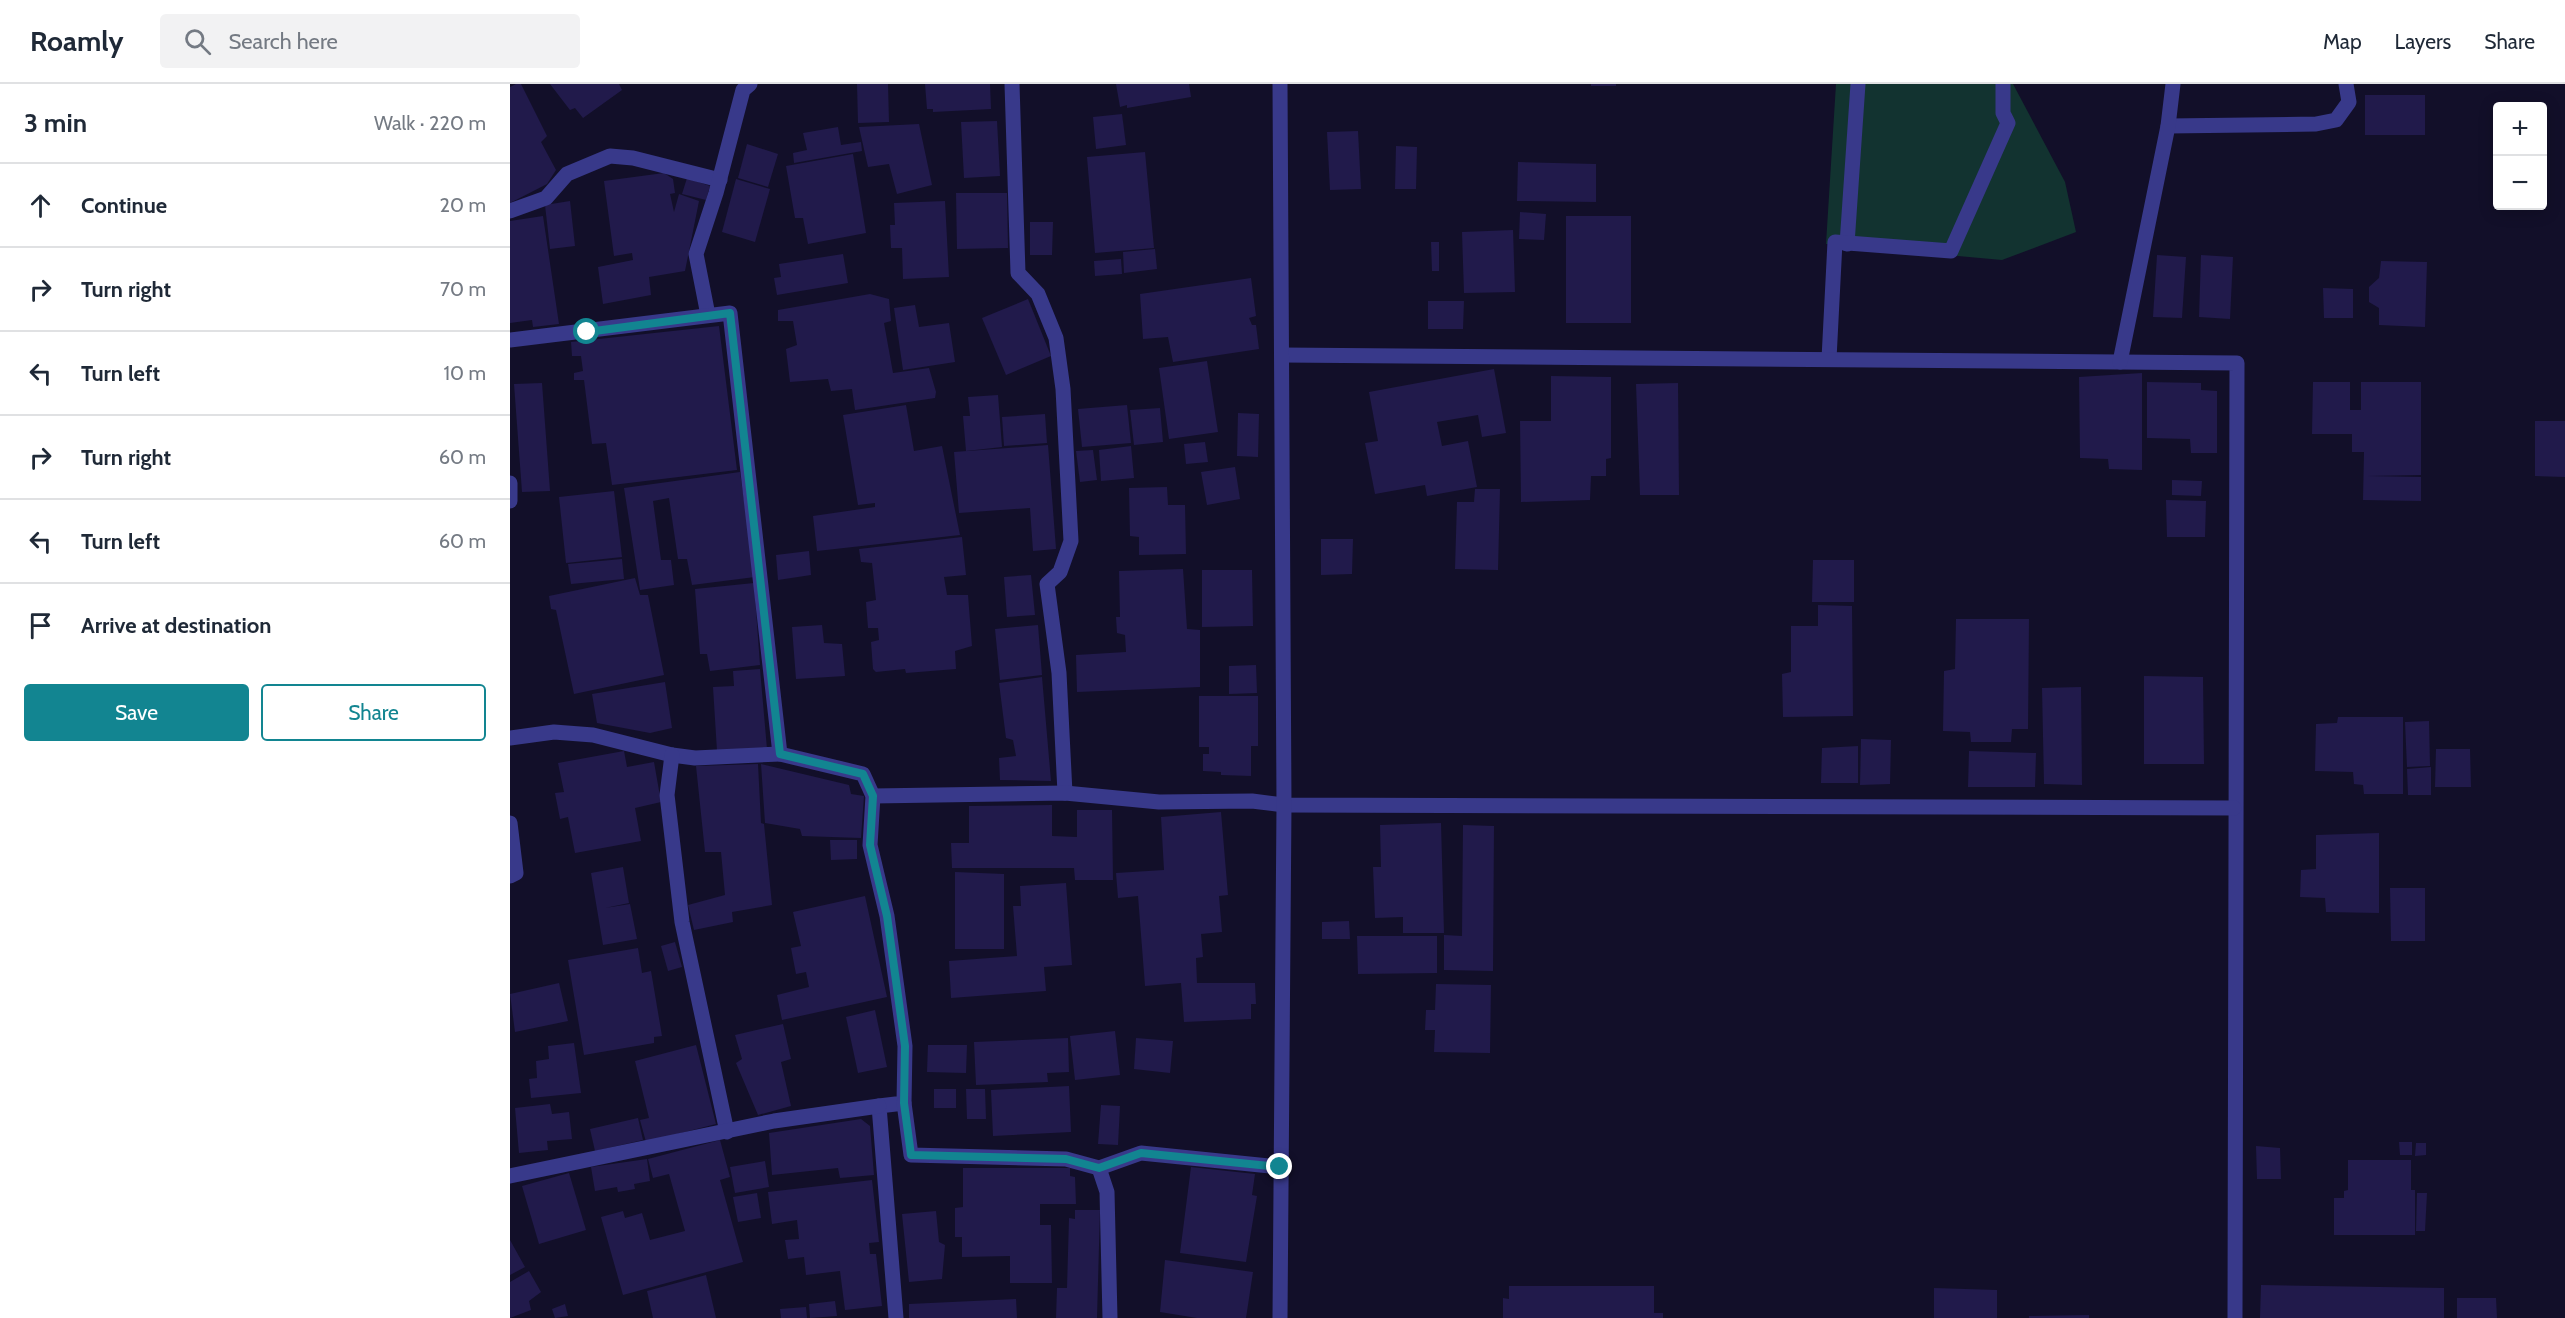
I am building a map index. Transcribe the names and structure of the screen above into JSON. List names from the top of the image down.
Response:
{
  "page": {
    "header": "Roamly",
    "search": "Search here",
    "nav": ["Map", "Layers", "Share"],
    "heading": ["3 min", "Walk · 220 m"],
    "map_buttons": ["+", "−"],
    "list": [
      ["Continue", "20 m"],
      ["Turn right", "70 m"],
      ["Turn left", "10 m"],
      ["Turn right", "60 m"],
      ["Turn left", "60 m"],
      "Arrive at destination"
    ],
    "buttons": ["Save", "Share"]
  }
}
